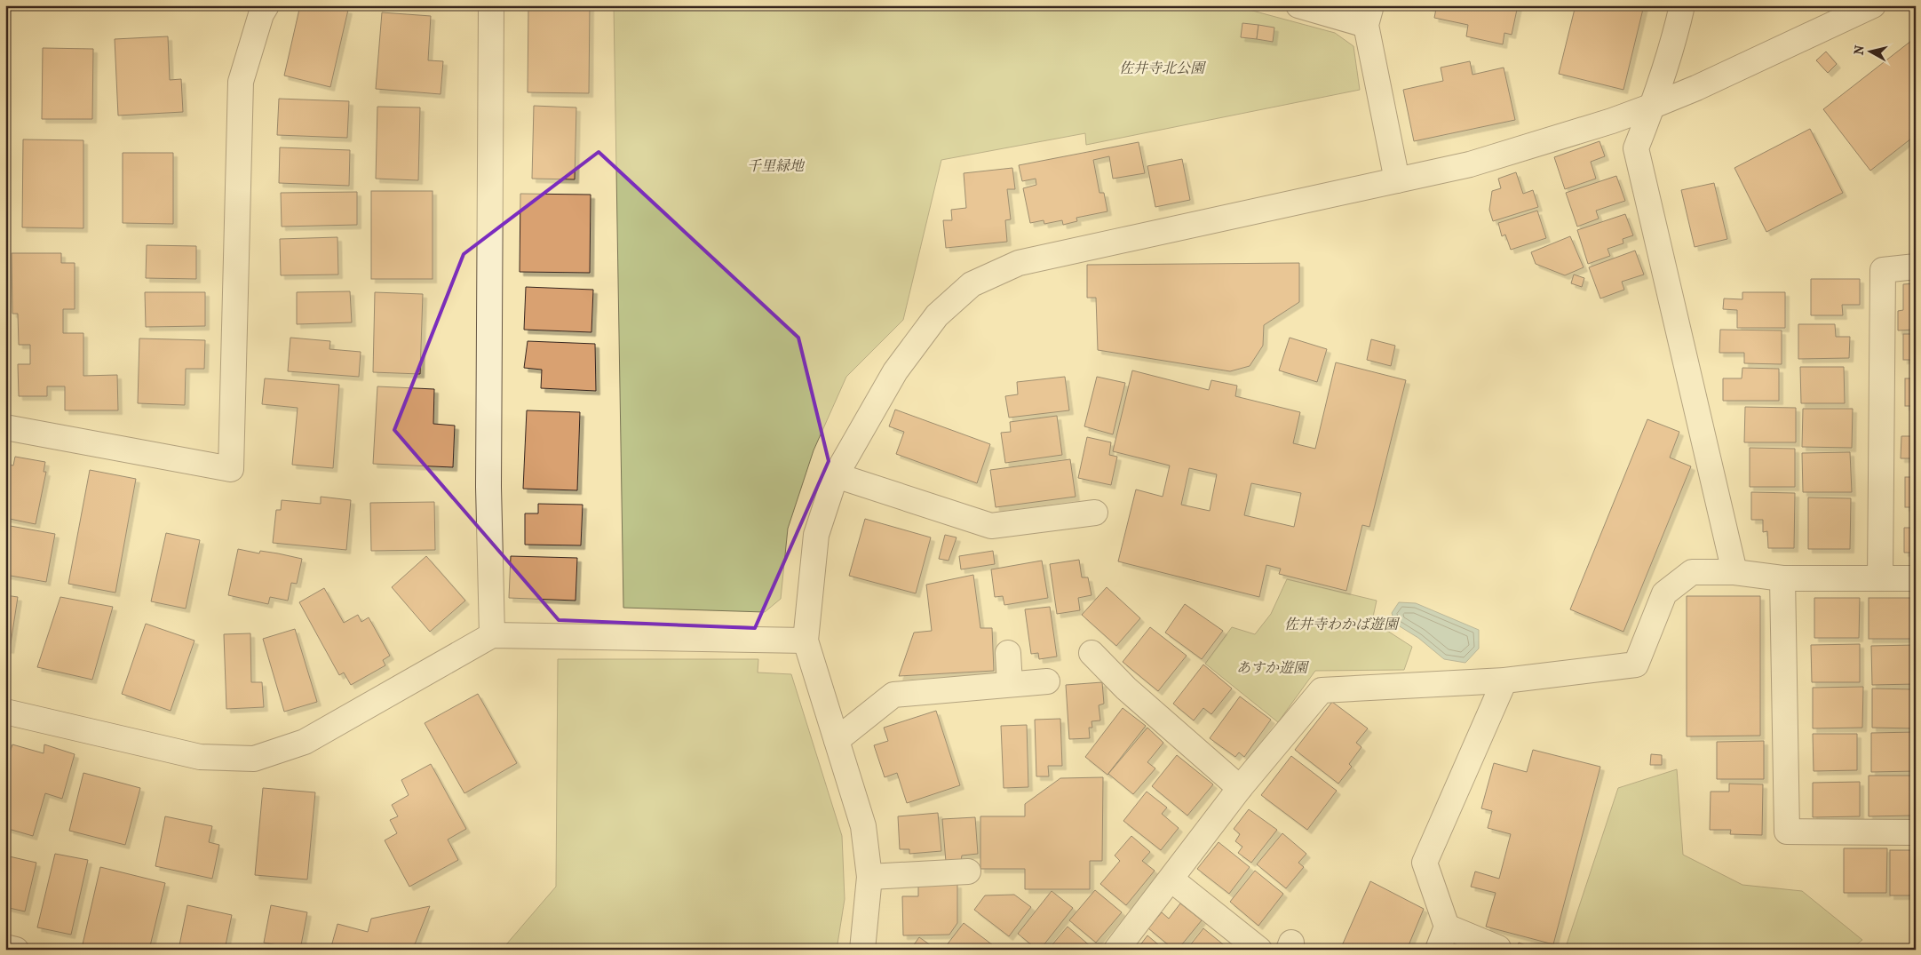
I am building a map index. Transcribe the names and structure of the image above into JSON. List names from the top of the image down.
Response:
{
  "parks": [
    "佐井寺北公園",
    "千里緑地",
    "佐井寺わかば遊園",
    "あすか遊園"
  ],
  "north": "left"
}
